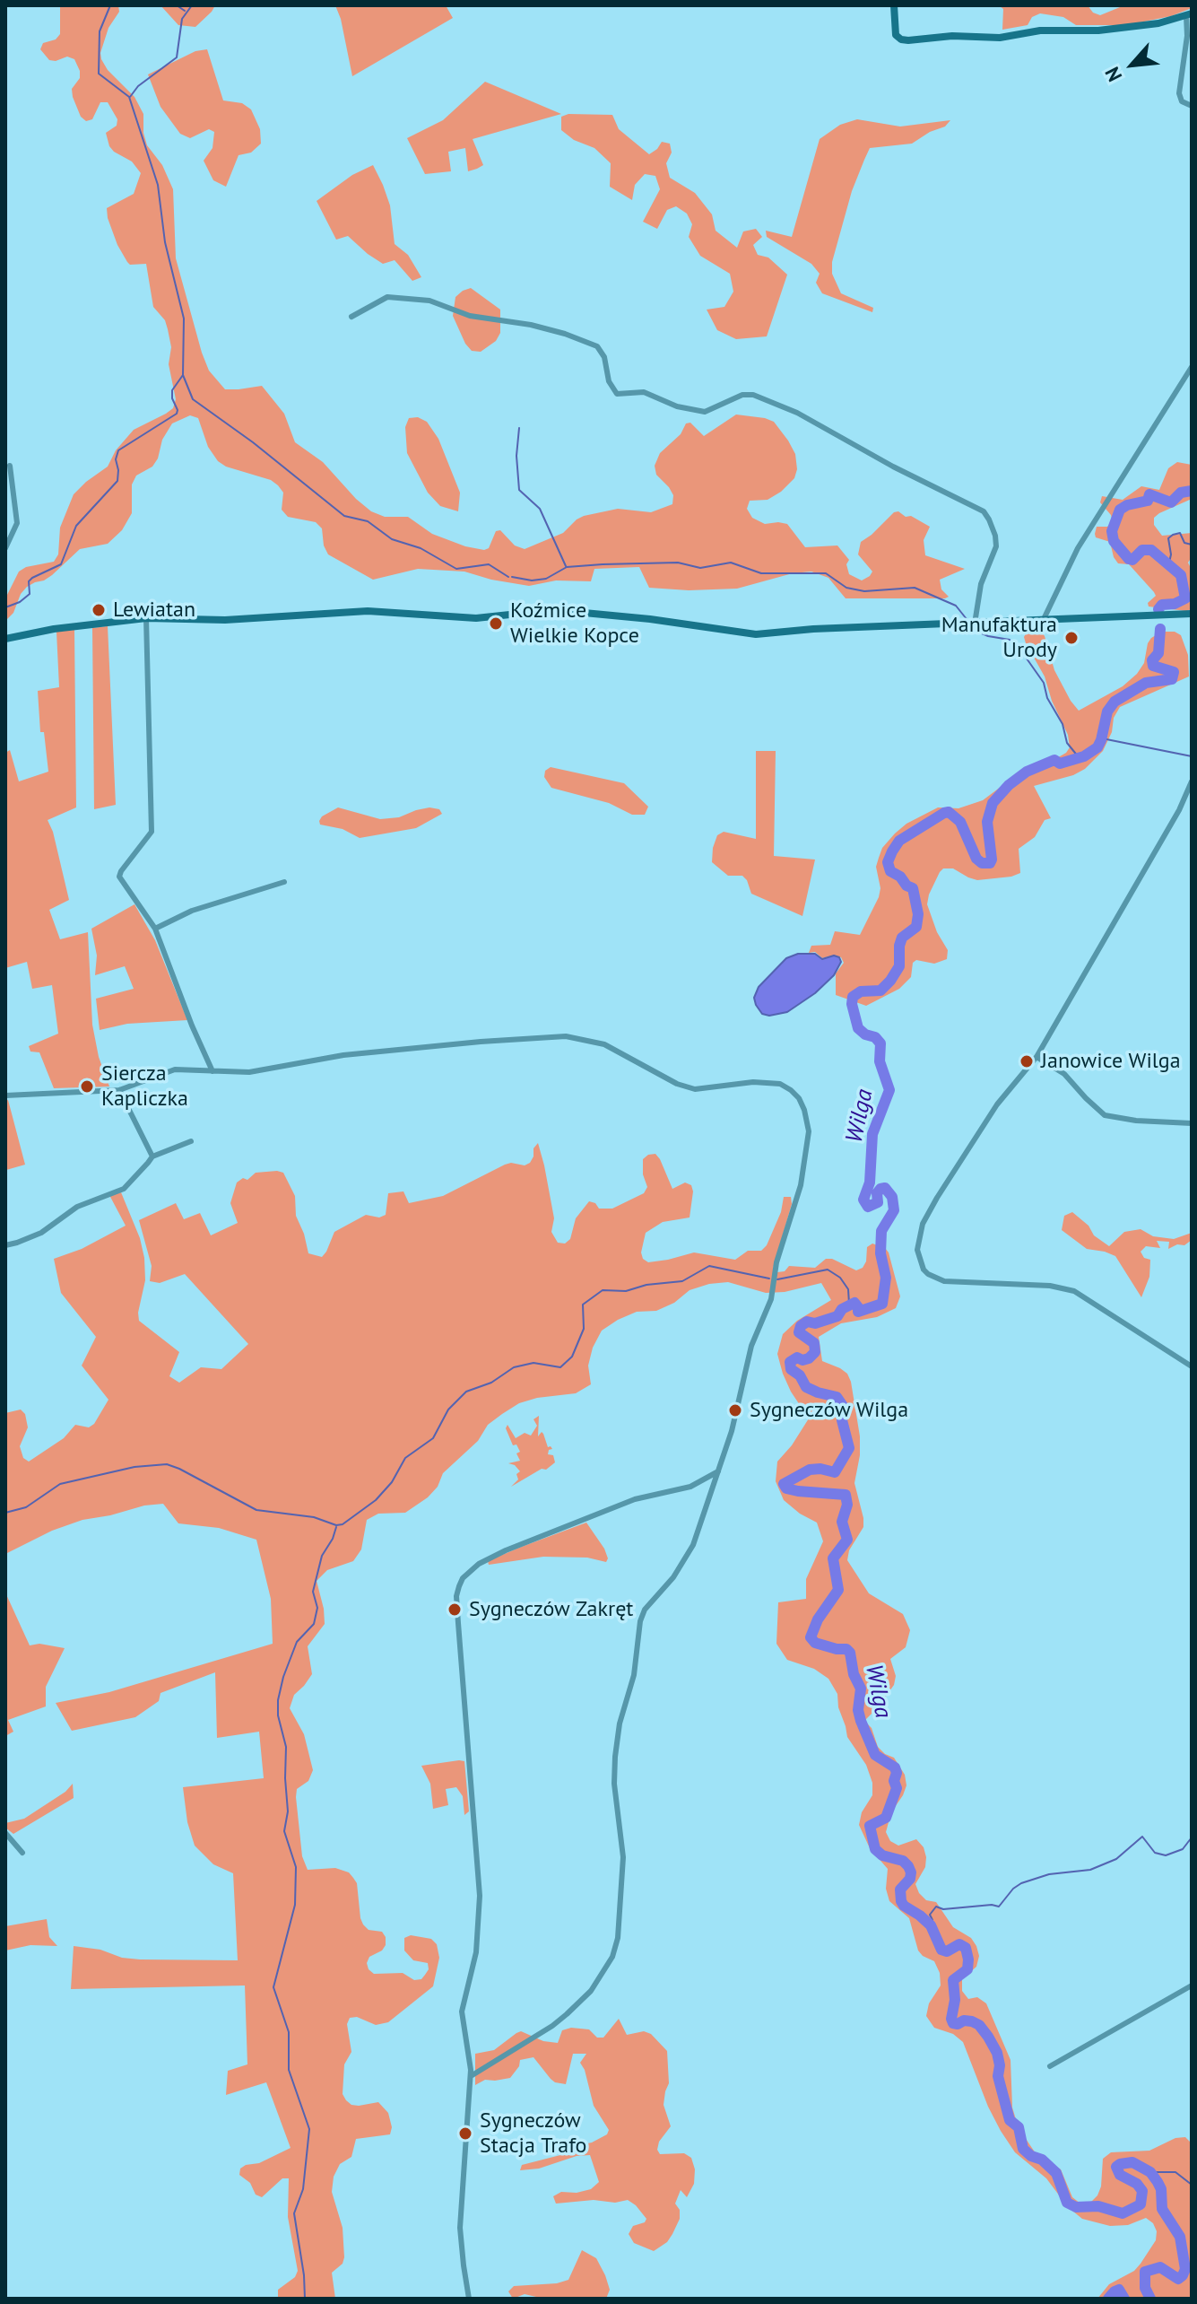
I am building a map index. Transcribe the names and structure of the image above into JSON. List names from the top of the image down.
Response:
{
  "water": ["Wilga"],
  "places": [
    "Lewiatan",
    "Koźmice Wielkie Kopce",
    "Manufaktura Urody",
    "Janowice Wilga",
    "Siercza Kapliczka",
    "Sygneczów Wilga",
    "Sygneczów Zakręt",
    "Sygneczów Stacja Trafo"
  ],
  "north": "bottom left"
}
